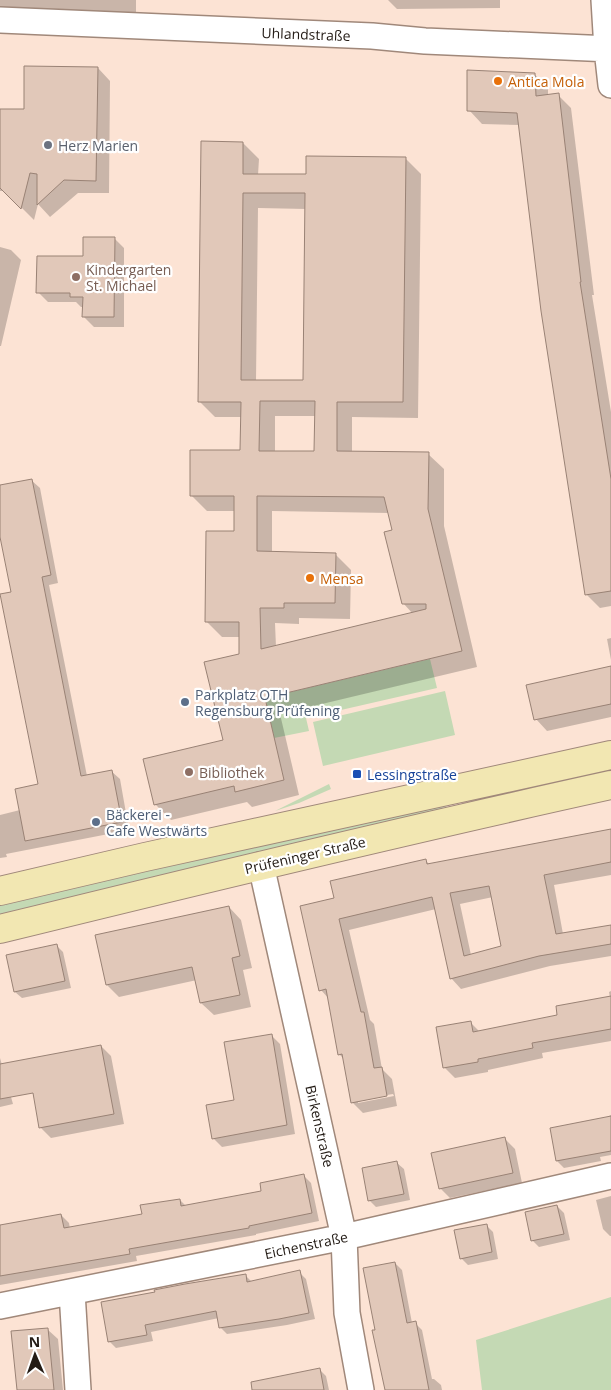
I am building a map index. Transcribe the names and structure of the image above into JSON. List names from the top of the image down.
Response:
{
  "streets": {
    "street": [
      "Uhlandstraße",
      "Prüfeninger Straße",
      "Birkenstraße",
      "Eichenstraße"
    ]
  },
  "crossings": [
    ["Prüfeninger Straße", "Birkenstraße"],
    ["Birkenstraße", "Eichenstraße"]
  ],
  "places": {
    "other": [
      "Antica Mola",
      "Herz Marien",
      "Kindergarten St. Michael",
      "Mensa",
      "Parkplatz OTH Regensburg Prüfening",
      "Bibliothek",
      "Bäckerei - Cafe Westwärts"
    ],
    "transit": ["Lessingstraße"]
  },
  "north": "top"
}
